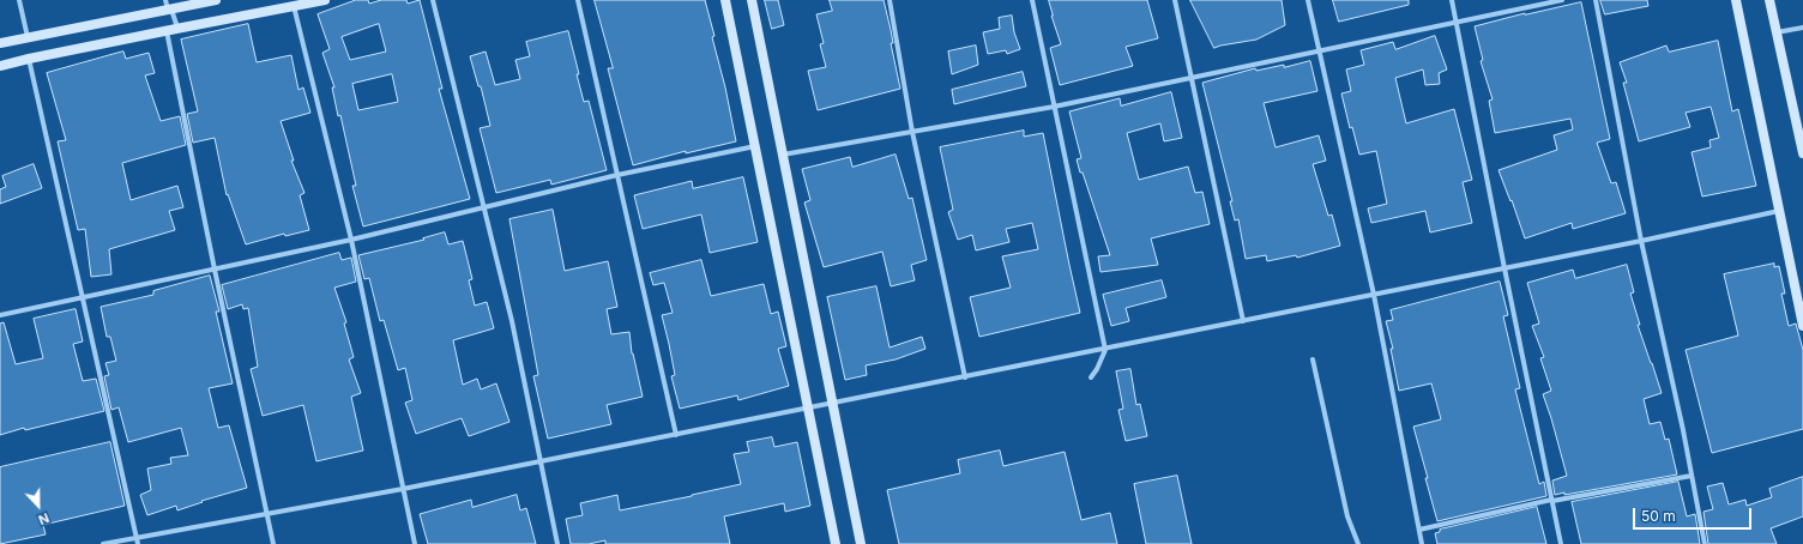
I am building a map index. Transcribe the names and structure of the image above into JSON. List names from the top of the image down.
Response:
{
  "scale_bar": "50 m",
  "north": "bottom"
}
